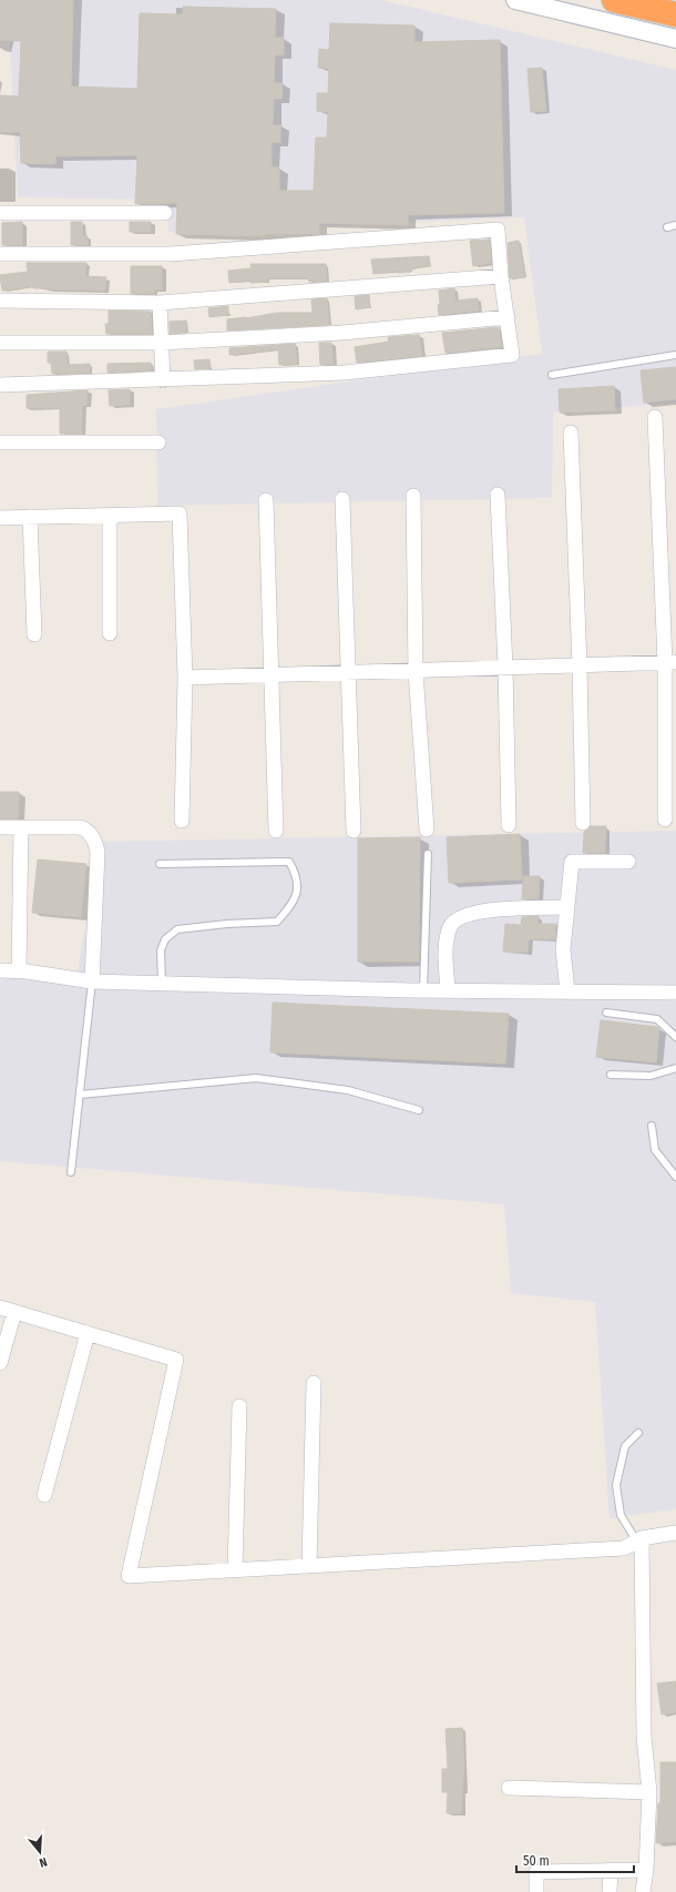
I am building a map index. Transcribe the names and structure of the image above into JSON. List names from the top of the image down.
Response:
{
  "scale_bar": "50 m",
  "north": "bottom"
}
